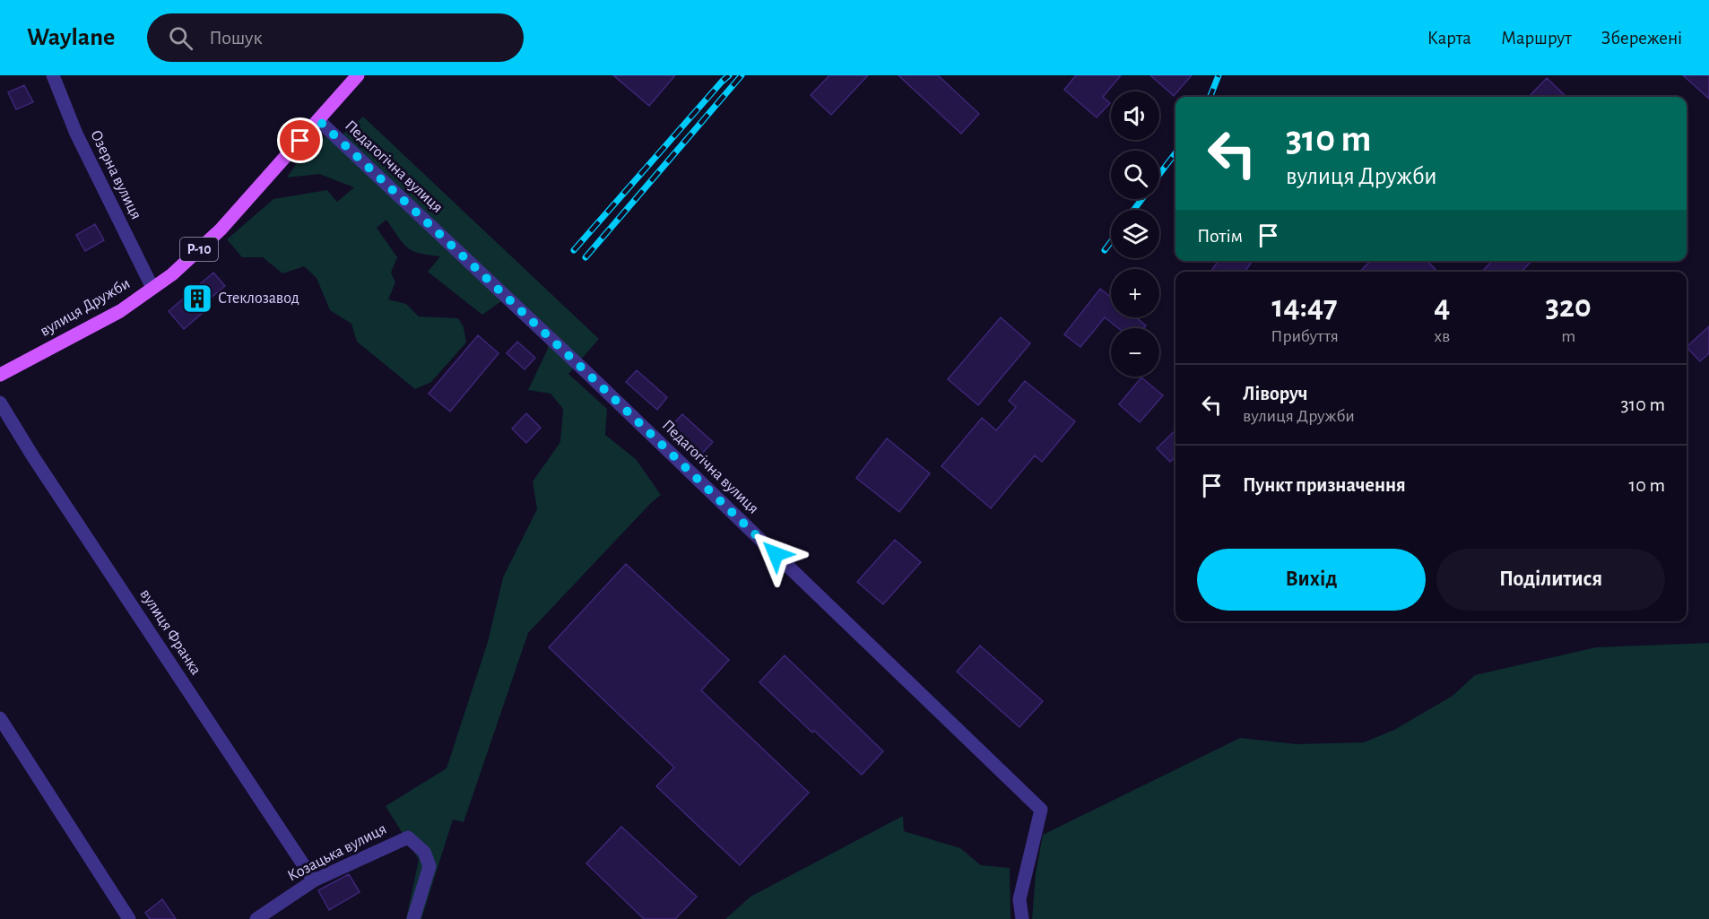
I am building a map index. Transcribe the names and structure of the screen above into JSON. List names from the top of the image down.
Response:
{
  "streets": {
    "main road": ["Р-10", "вулиця Дружби"],
    "street": [
      "Педагогічна вулиця",
      "Озерна вулиця",
      "вулиця Франка",
      "Козацька вулиця"
    ]
  },
  "crossings": [
    ["Педагогічна вулиця", "вулиця Дружби"],
    ["Озерна вулиця", "вулиця Дружби"],
    ["вулиця Франка", "Козацька вулиця"]
  ],
  "places": {
    "building": ["Стеклозавод"]
  },
  "page": {
    "header": "Waylane",
    "search": "Пошук",
    "nav": ["Карта", "Маршрут", "Збережені"],
    "map_buttons": ["+", "−"],
    "turn": ["310 m", "вулиця Дружби"],
    "then": "Потім",
    "eta": [
      "14:47",
      "Прибуття",
      "4",
      "хв",
      "320",
      "m"
    ],
    "list": [
      {
        "name": "Ліворуч",
        "note": "вулиця Дружби",
        "value": "310 m"
      },
      {
        "name": "Пункт призначення",
        "value": "10 m"
      }
    ],
    "buttons": ["Вихід", "Поділитися"]
  }
}
